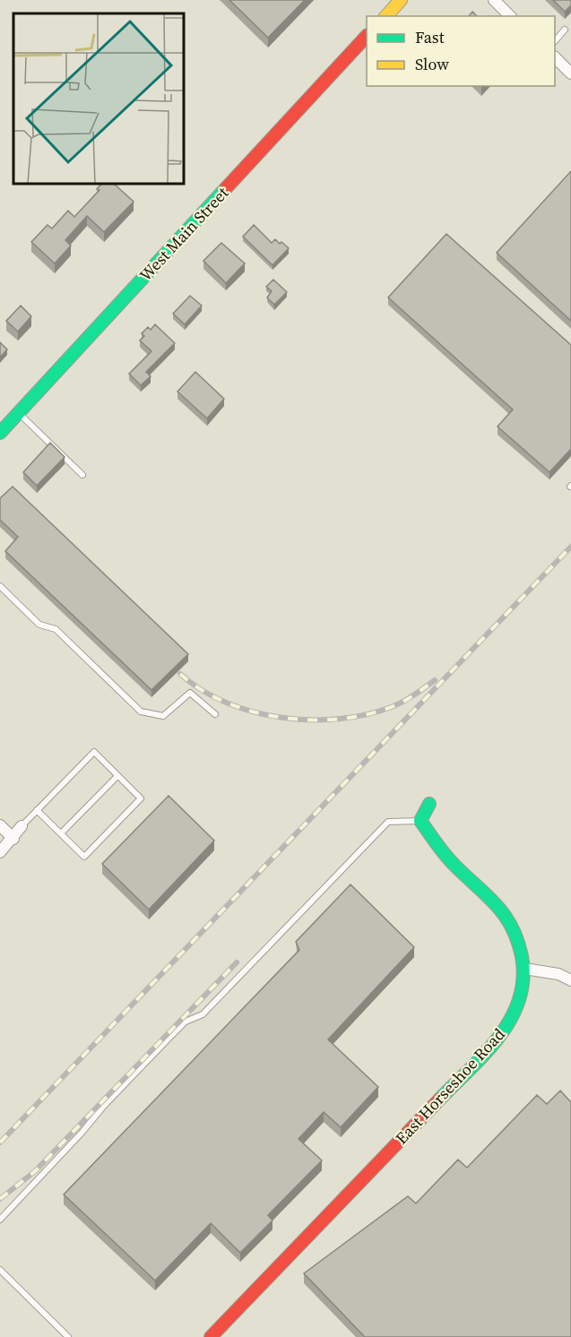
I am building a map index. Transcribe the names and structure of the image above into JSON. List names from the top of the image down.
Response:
{
  "streets": {
    "street": ["West Main Street", "East Horseshoe Road"]
  },
  "legend": ["Fast", "Slow"]
}
